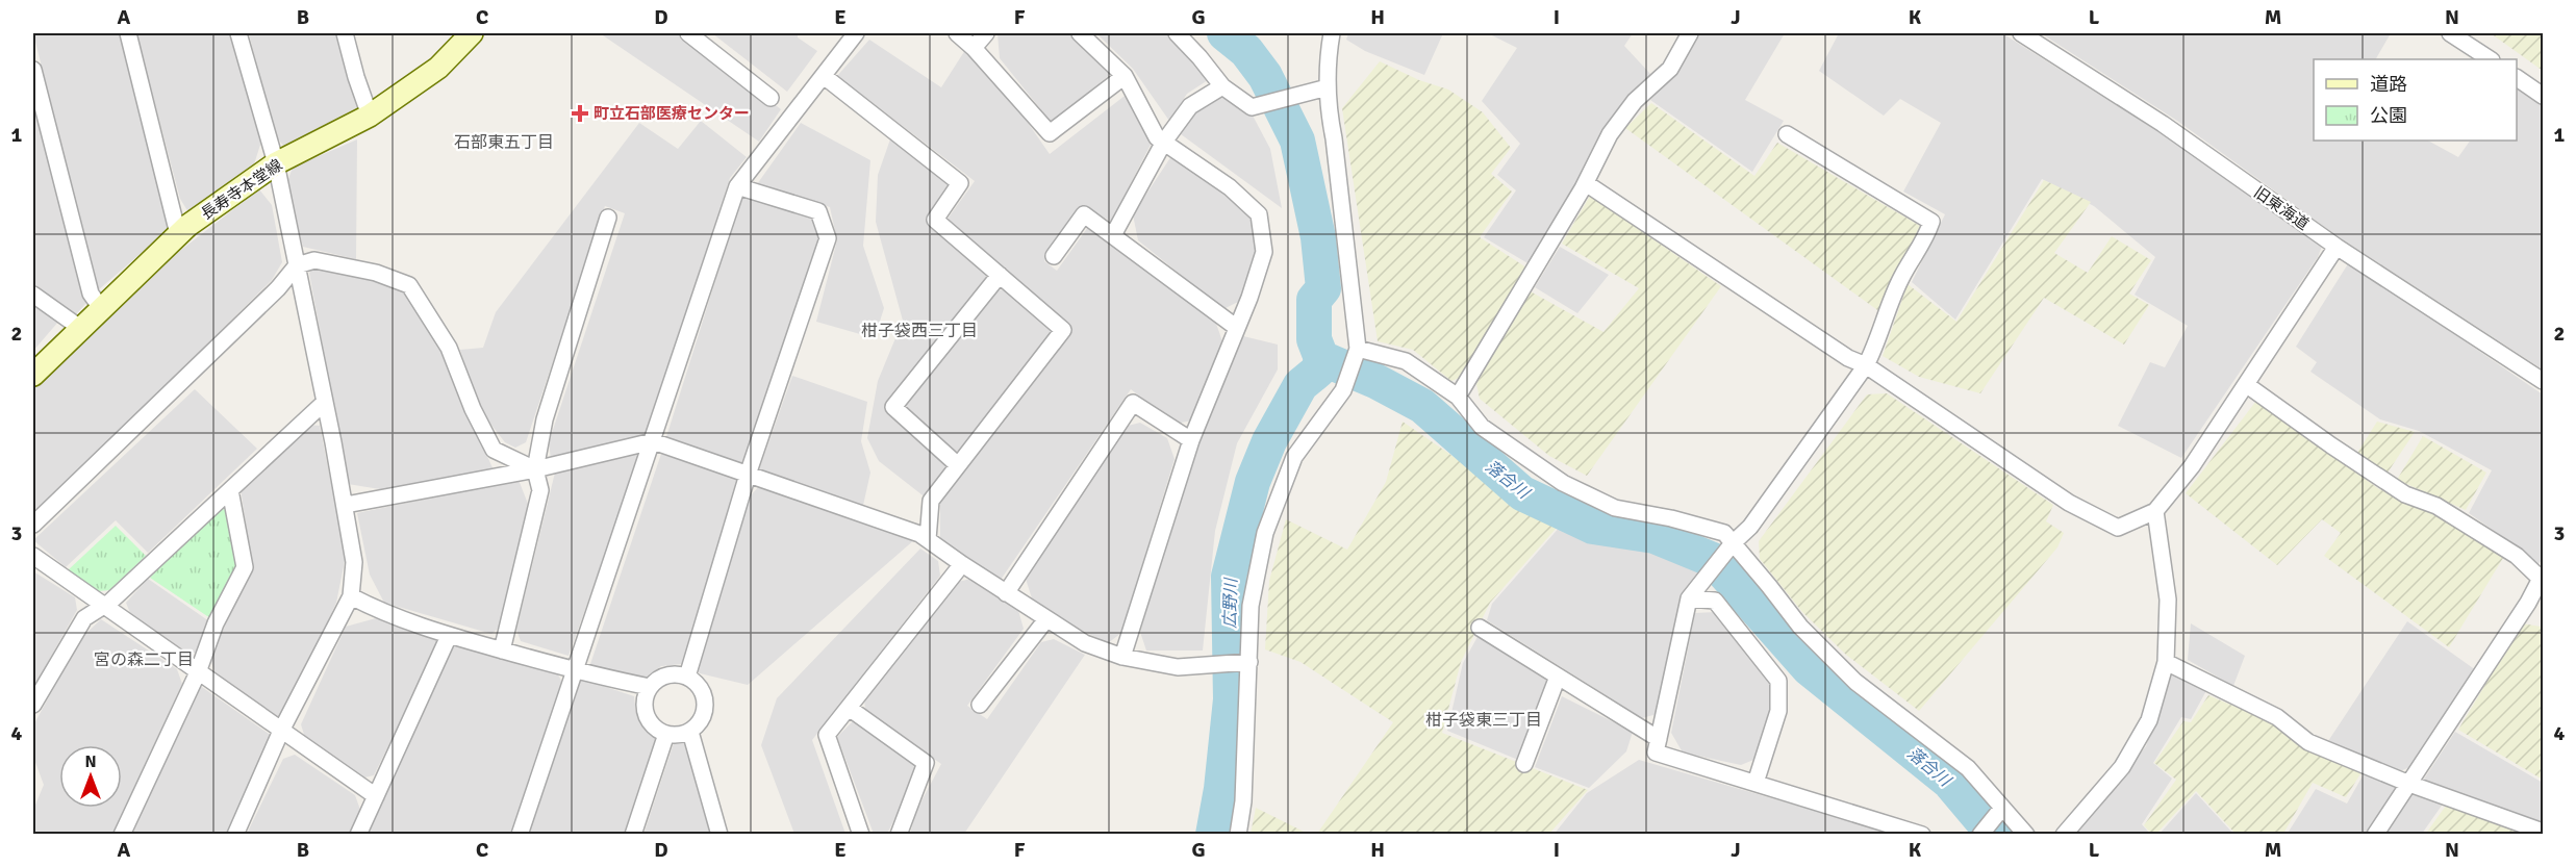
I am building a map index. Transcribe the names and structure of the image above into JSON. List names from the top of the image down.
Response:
{
  "streets": {
    "main road": ["長寿寺本堂線"],
    "street": ["旧東海道"]
  },
  "districts": [
    "石部東五丁目",
    "柑子袋西三丁目",
    "宮の森二丁目",
    "柑子袋東三丁目"
  ],
  "water": ["落合川", "広野川"],
  "places": {
    "health": ["町立石部医療センター"]
  },
  "legend": ["道路", "公園"],
  "north": "top",
  "grid": {
    "columns": [
      "A",
      "B",
      "C",
      "D",
      "E",
      "F",
      "G",
      "H",
      "I",
      "J",
      "K",
      "L",
      "M",
      "N"
    ],
    "rows": [
      "1",
      "2",
      "3",
      "4"
    ]
  }
}
